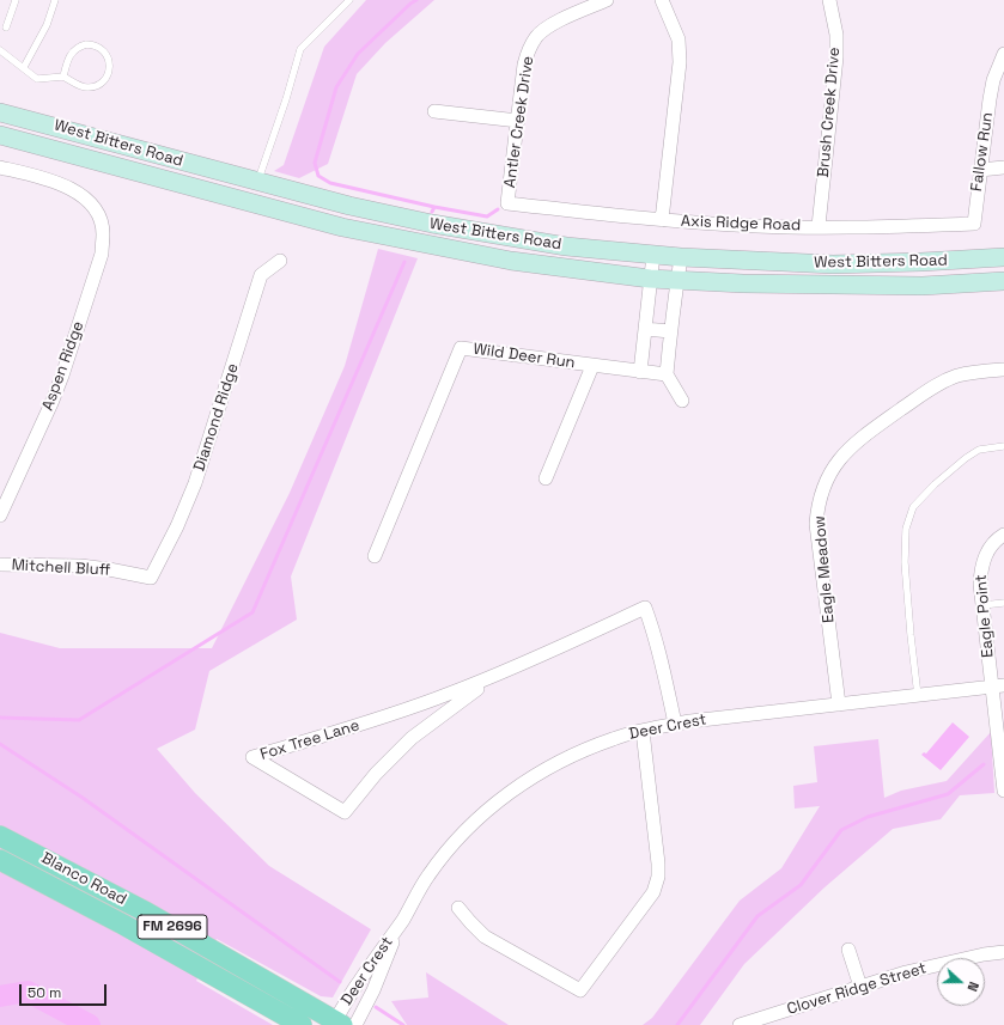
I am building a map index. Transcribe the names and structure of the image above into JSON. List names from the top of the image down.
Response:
{
  "streets": {
    "main road": ["West Bitters Road", "Blanco Road", "FM 2696"],
    "street": [
      "Brush Creek Drive",
      "Antler Creek Drive",
      "Fallow Run",
      "Axis Ridge Road",
      "Wild Deer Run",
      "Aspen Ridge",
      "Diamond Ridge",
      "Mitchell Bluff",
      "Eagle Meadow",
      "Eagle Point",
      "Deer Crest",
      "Fox Tree Lane",
      "Clover Ridge Street"
    ]
  },
  "crossings": [
    ["Brush Creek Drive", "Axis Ridge Road"],
    ["Antler Creek Drive", "Axis Ridge Road"],
    ["Fallow Run", "Axis Ridge Road"],
    ["Diamond Ridge", "Mitchell Bluff"],
    ["Eagle Meadow", "Deer Crest"],
    ["Eagle Point", "Deer Crest"],
    ["Deer Crest", "Fox Tree Lane"],
    ["Deer Crest", "Blanco Road"]
  ],
  "scale_bar": "50 m",
  "north": "right"
}
